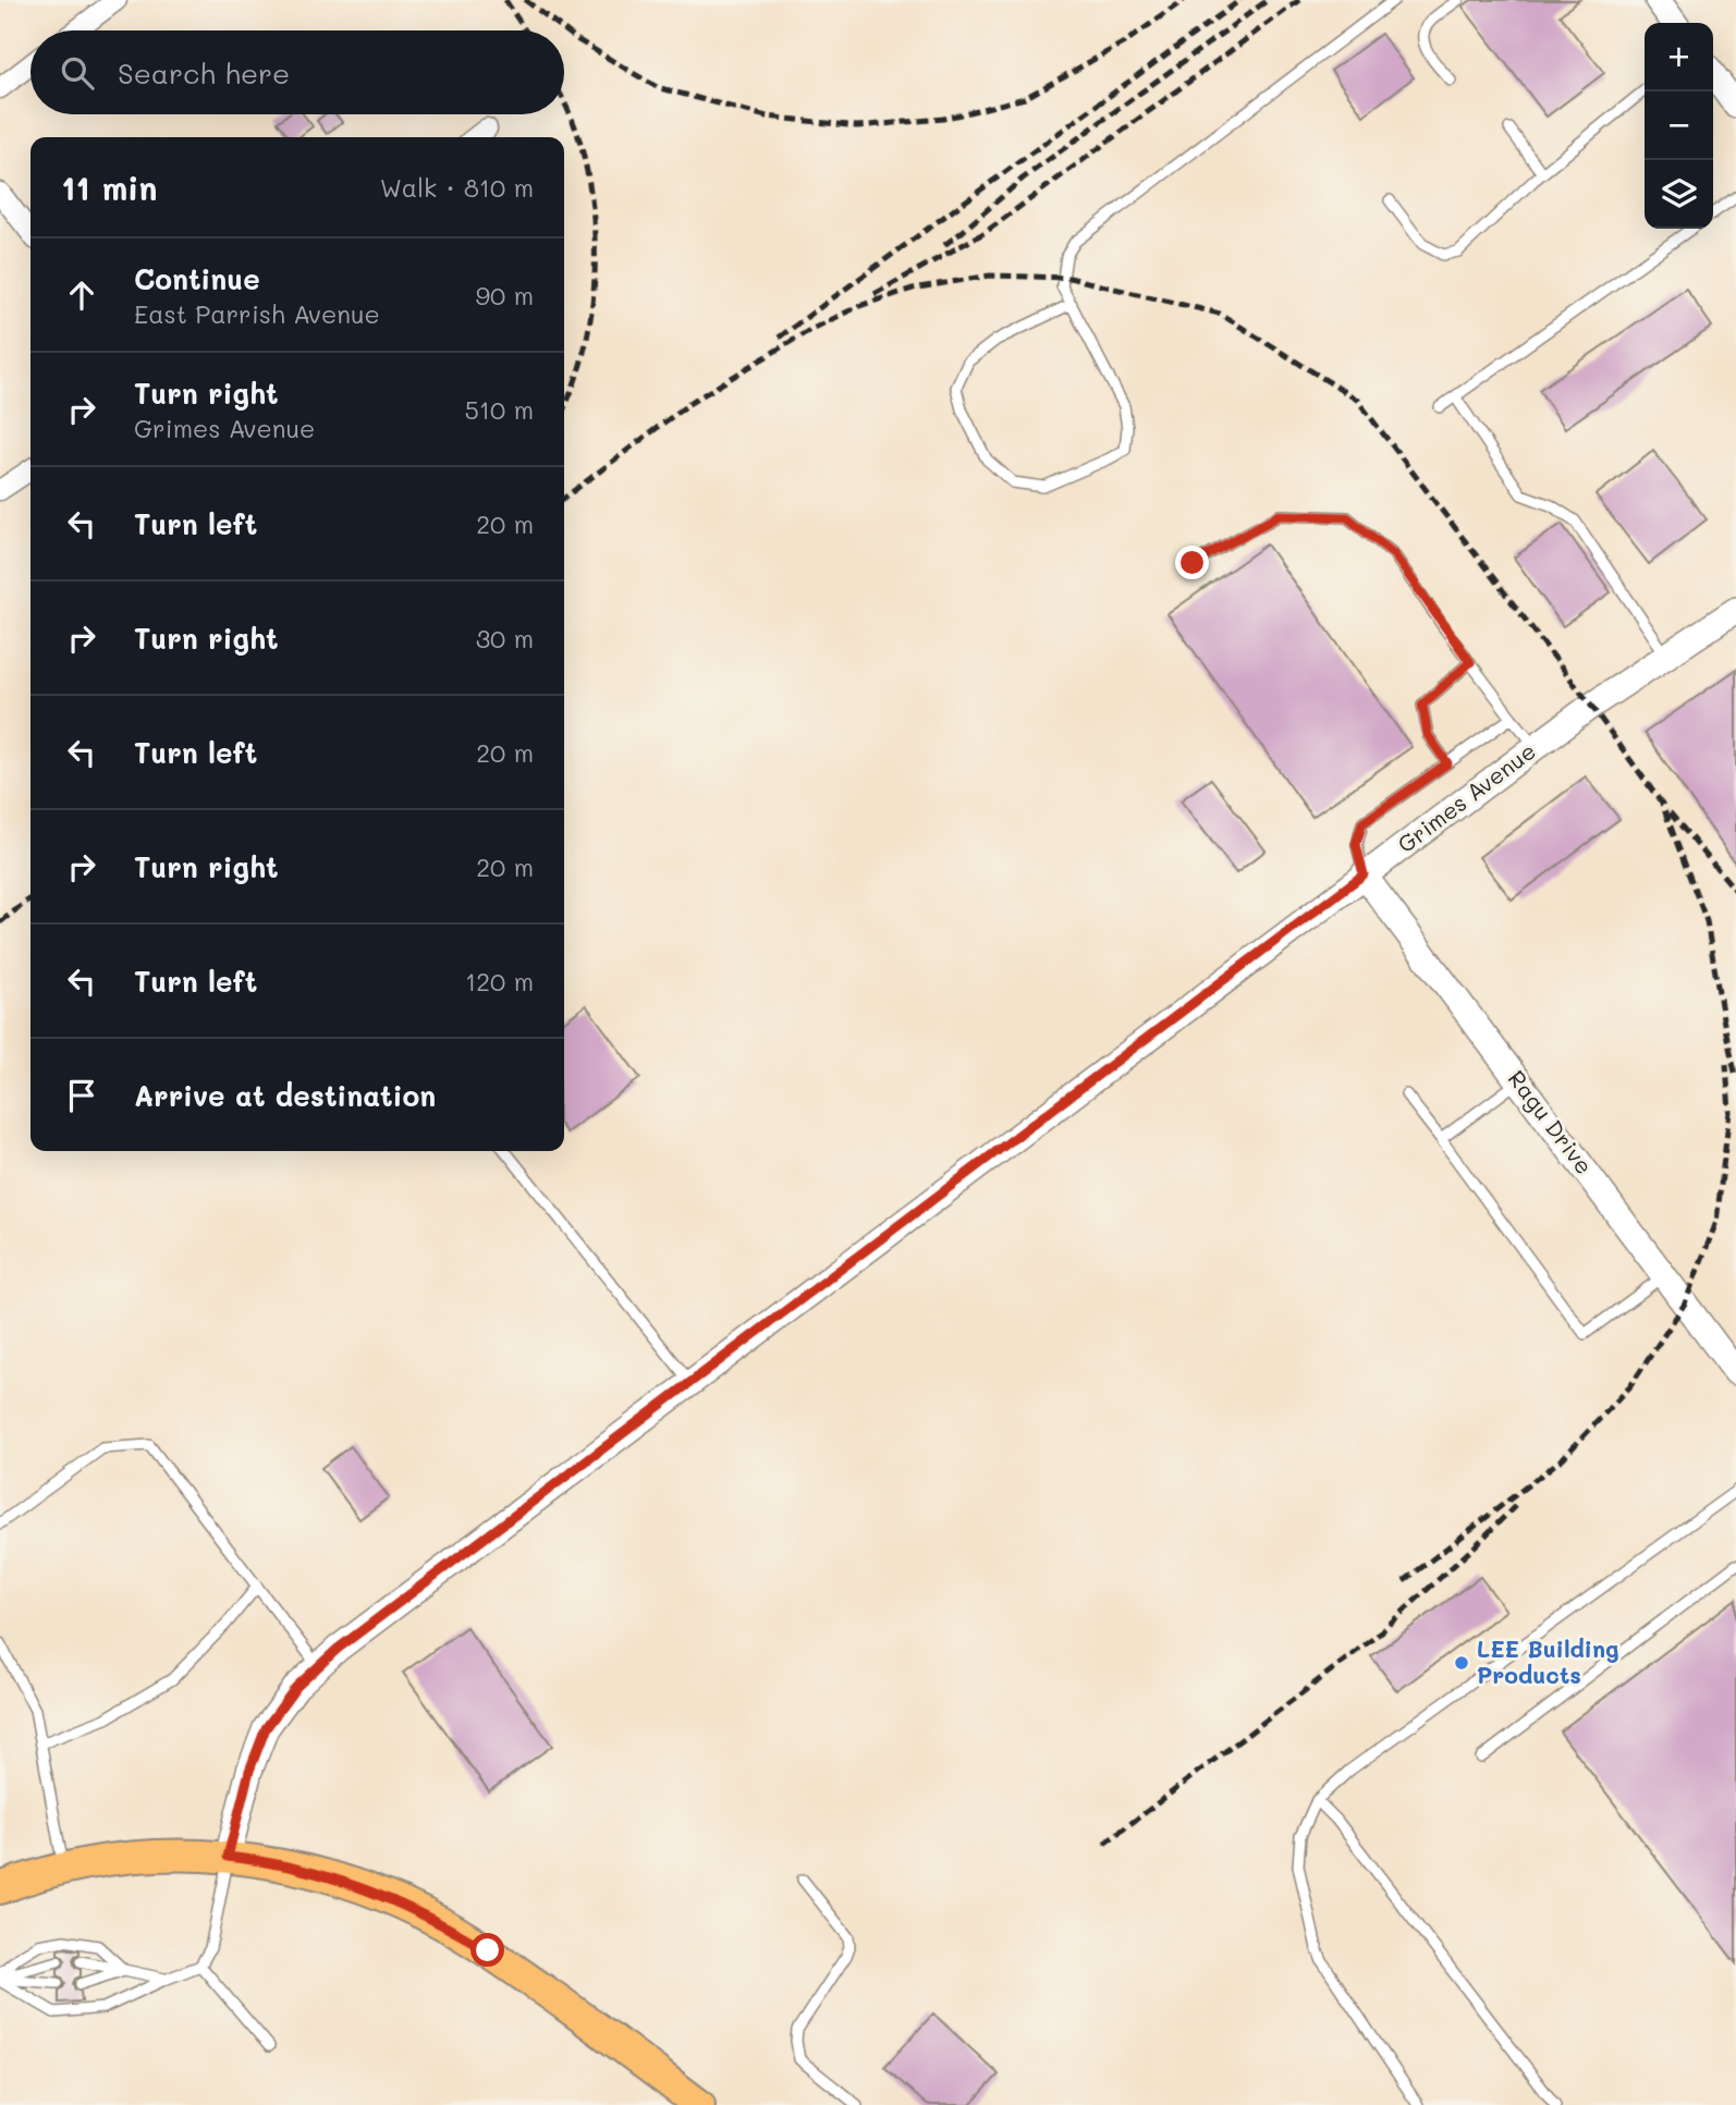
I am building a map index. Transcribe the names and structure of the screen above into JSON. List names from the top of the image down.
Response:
{
  "streets": {
    "street": ["Grimes Avenue", "Ragu Drive"]
  },
  "crossings": [
    ["Grimes Avenue", "Ragu Drive"]
  ],
  "places": ["LEE Building Products"],
  "page": {
    "map_buttons": ["+", "−"],
    "search": "Search here",
    "heading": ["11 min", "Walk · 810 m"],
    "list": [
      ["Continue", "East Parrish Avenue", "90 m"],
      ["Turn right", "Grimes Avenue", "510 m"],
      ["Turn left", "20 m"],
      ["Turn right", "30 m"],
      ["Turn left", "20 m"],
      ["Turn right", "20 m"],
      ["Turn left", "120 m"],
      "Arrive at destination"
    ]
  }
}
